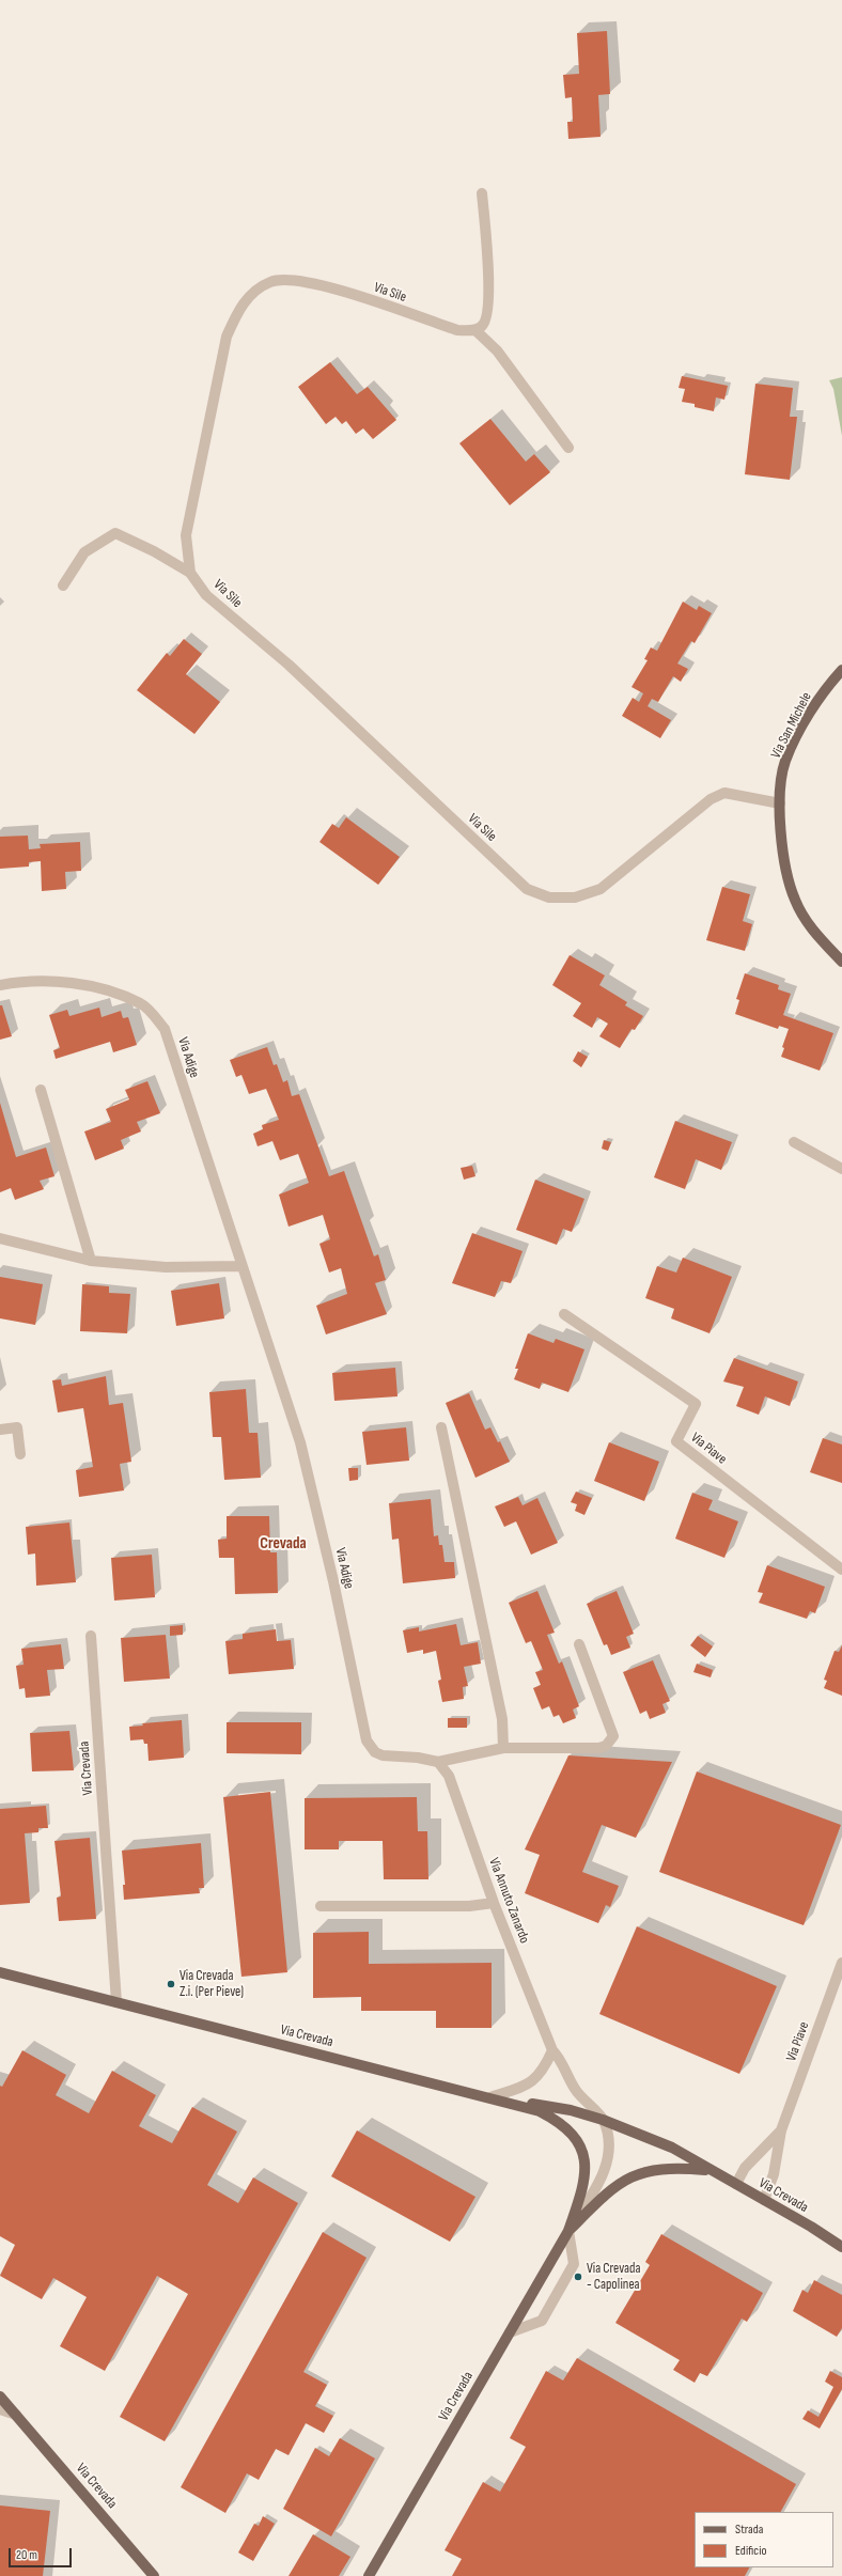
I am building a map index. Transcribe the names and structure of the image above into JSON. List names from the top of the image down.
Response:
{
  "streets": {
    "main road": ["Via San Michele", "Via Crevada"],
    "street": [
      "Via Sile",
      "Via Adige",
      "Via Piave",
      "Via Annuto Zanardo"
    ]
  },
  "crossings": [
    ["Via Sile", "Via San Michele"],
    ["Via Adige", "Via Annuto Zanardo"],
    ["Via Piave", "Via Crevada"],
    ["Via Crevada", "Via Annuto Zanardo"]
  ],
  "districts": ["Crevada"],
  "places": ["Via Crevada Z.i. (Per Pieve)", "Via Crevada - Capolinea"],
  "legend": ["Strada", "Edificio"],
  "scale_bar": "20 m"
}
